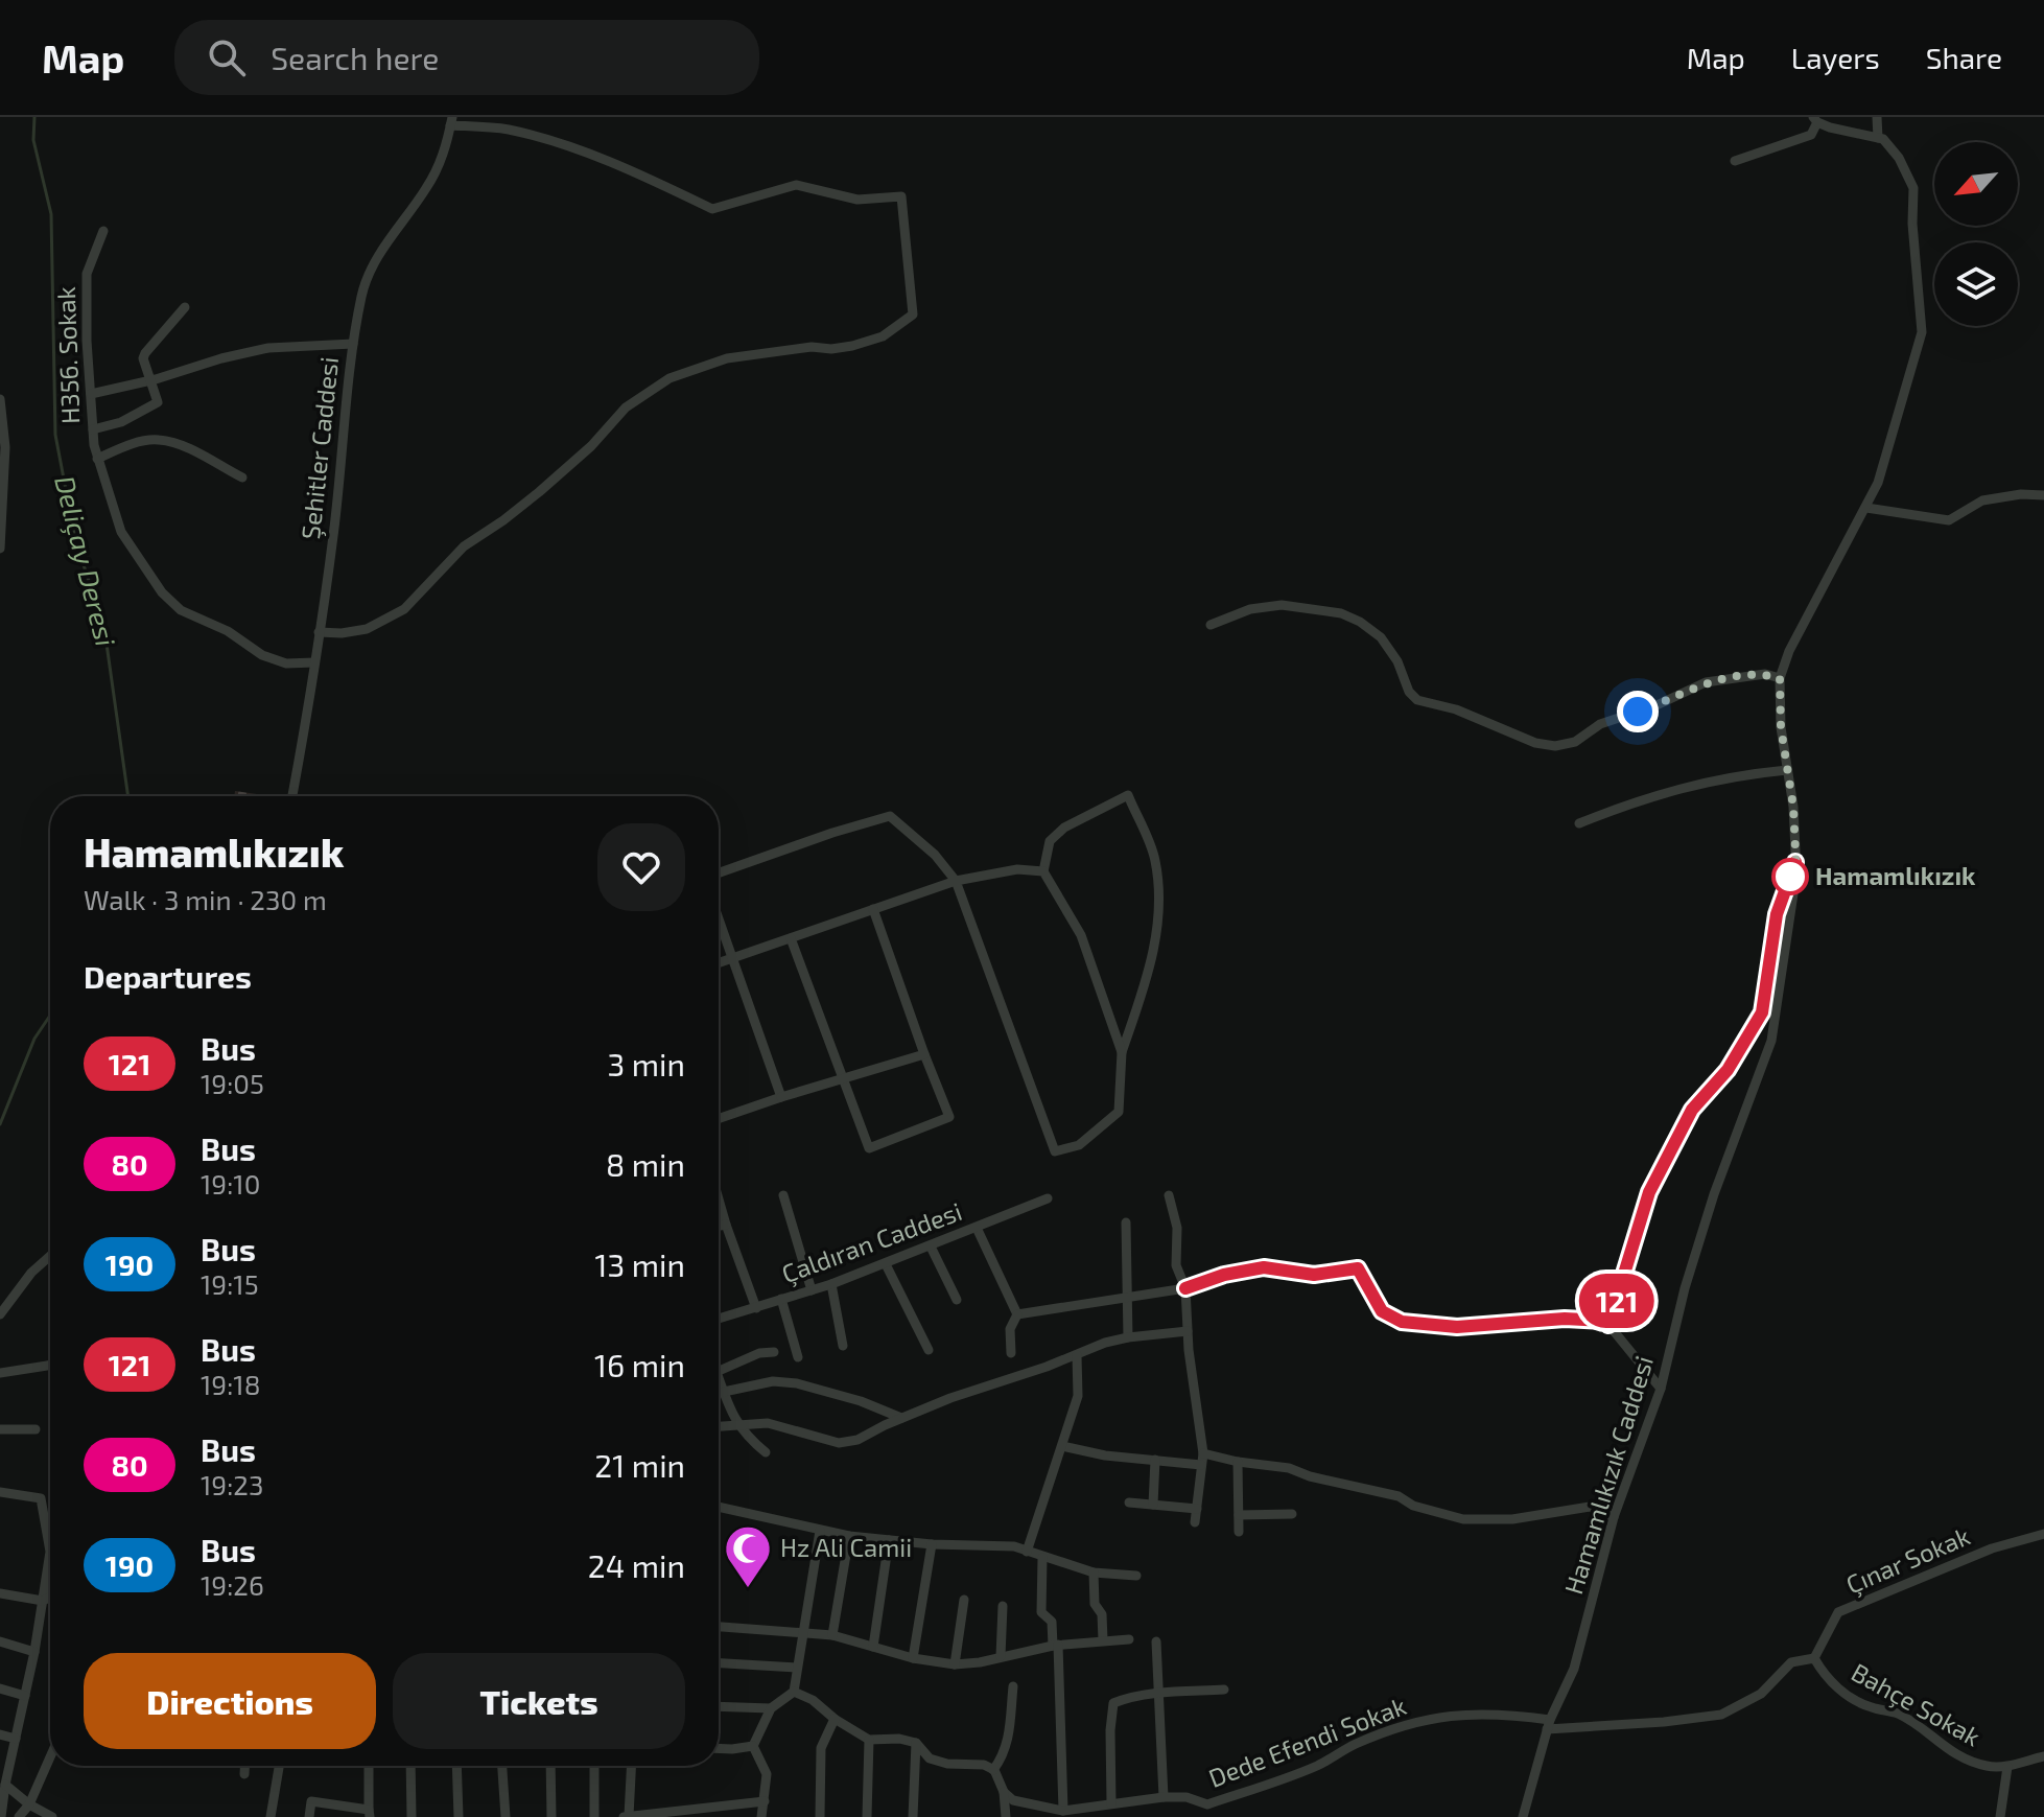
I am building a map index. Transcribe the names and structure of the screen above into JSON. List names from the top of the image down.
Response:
{
  "streets": {
    "street": [
      "H356. Sokak",
      "Şehitler Caddesi",
      "Çaldıran Caddesi",
      "Hamamlıkızık Caddesi",
      "Çınar Sokak",
      "Bahçe Sokak",
      "Dede Efendi Sokak"
    ]
  },
  "crossings": [
    ["H356. Sokak", "Şehitler Caddesi"],
    ["Hamamlıkızık Caddesi", "Dede Efendi Sokak"],
    ["Çınar Sokak", "Bahçe Sokak"]
  ],
  "water": ["Deliçay Deresi"],
  "places": {
    "other": ["Hamamlıkızık"],
    "mosque": ["Hz Ali Camii"]
  },
  "lines": ["bus line 121"],
  "north": "bottom left",
  "page": {
    "header": "Map",
    "search": "Search here",
    "nav": ["Map", "Layers", "Share"],
    "on_map": "121",
    "heading": [
      ["Hamamlıkızık", "Walk · 3 min · 230 m"],
      "Departures"
    ],
    "list": [
      {
        "mark": "121",
        "name": "Bus",
        "note": "19:05",
        "value": "3 min"
      },
      {
        "mark": "80",
        "name": "Bus",
        "note": "19:10",
        "value": "8 min"
      },
      {
        "mark": "190",
        "name": "Bus",
        "note": "19:15",
        "value": "13 min"
      },
      {
        "mark": "121",
        "name": "Bus",
        "note": "19:18",
        "value": "16 min"
      },
      {
        "mark": "80",
        "name": "Bus",
        "note": "19:23",
        "value": "21 min"
      },
      {
        "mark": "190",
        "name": "Bus",
        "note": "19:26",
        "value": "24 min"
      }
    ],
    "buttons": ["Directions", "Tickets"]
  }
}
